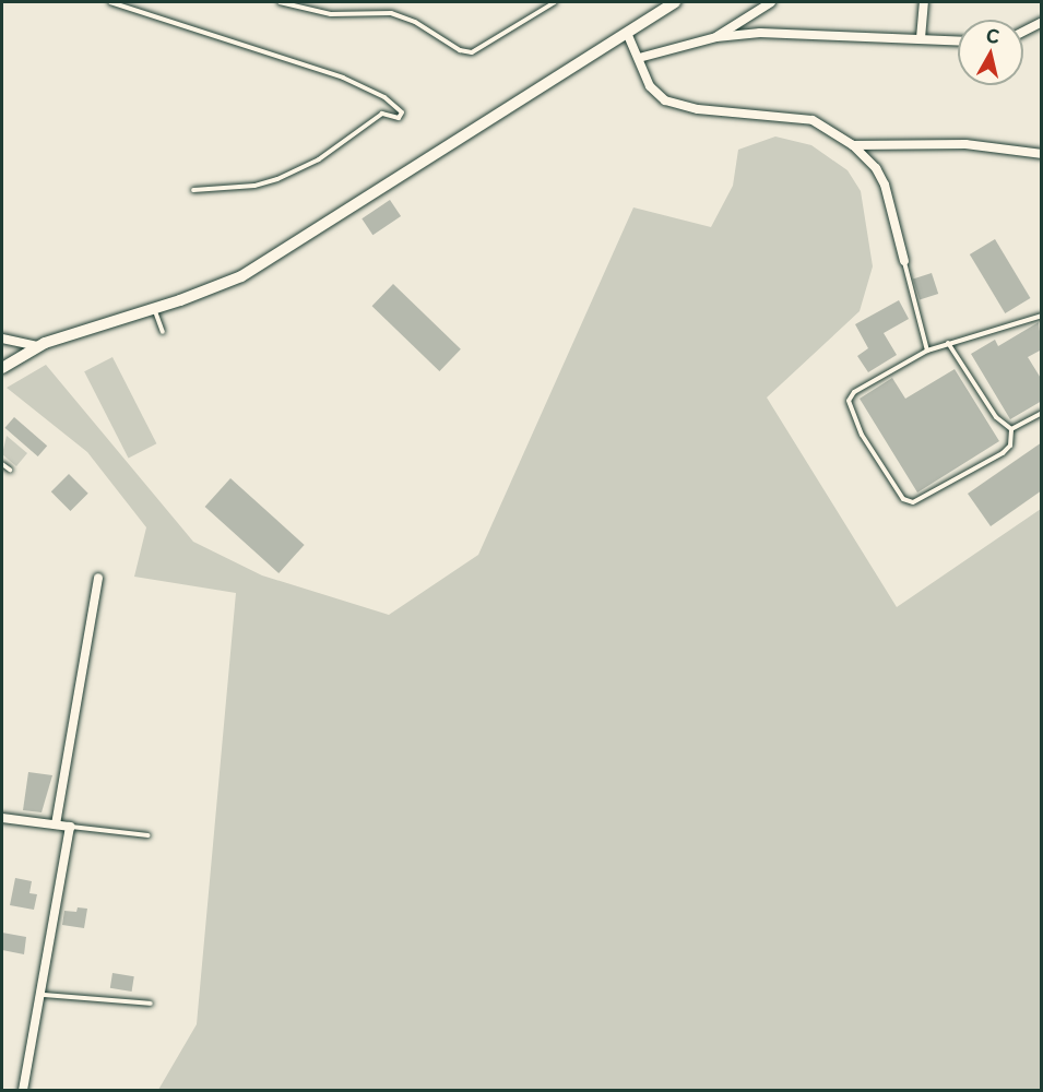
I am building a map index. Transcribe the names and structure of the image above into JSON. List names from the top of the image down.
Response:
{
  "north": "top"
}
